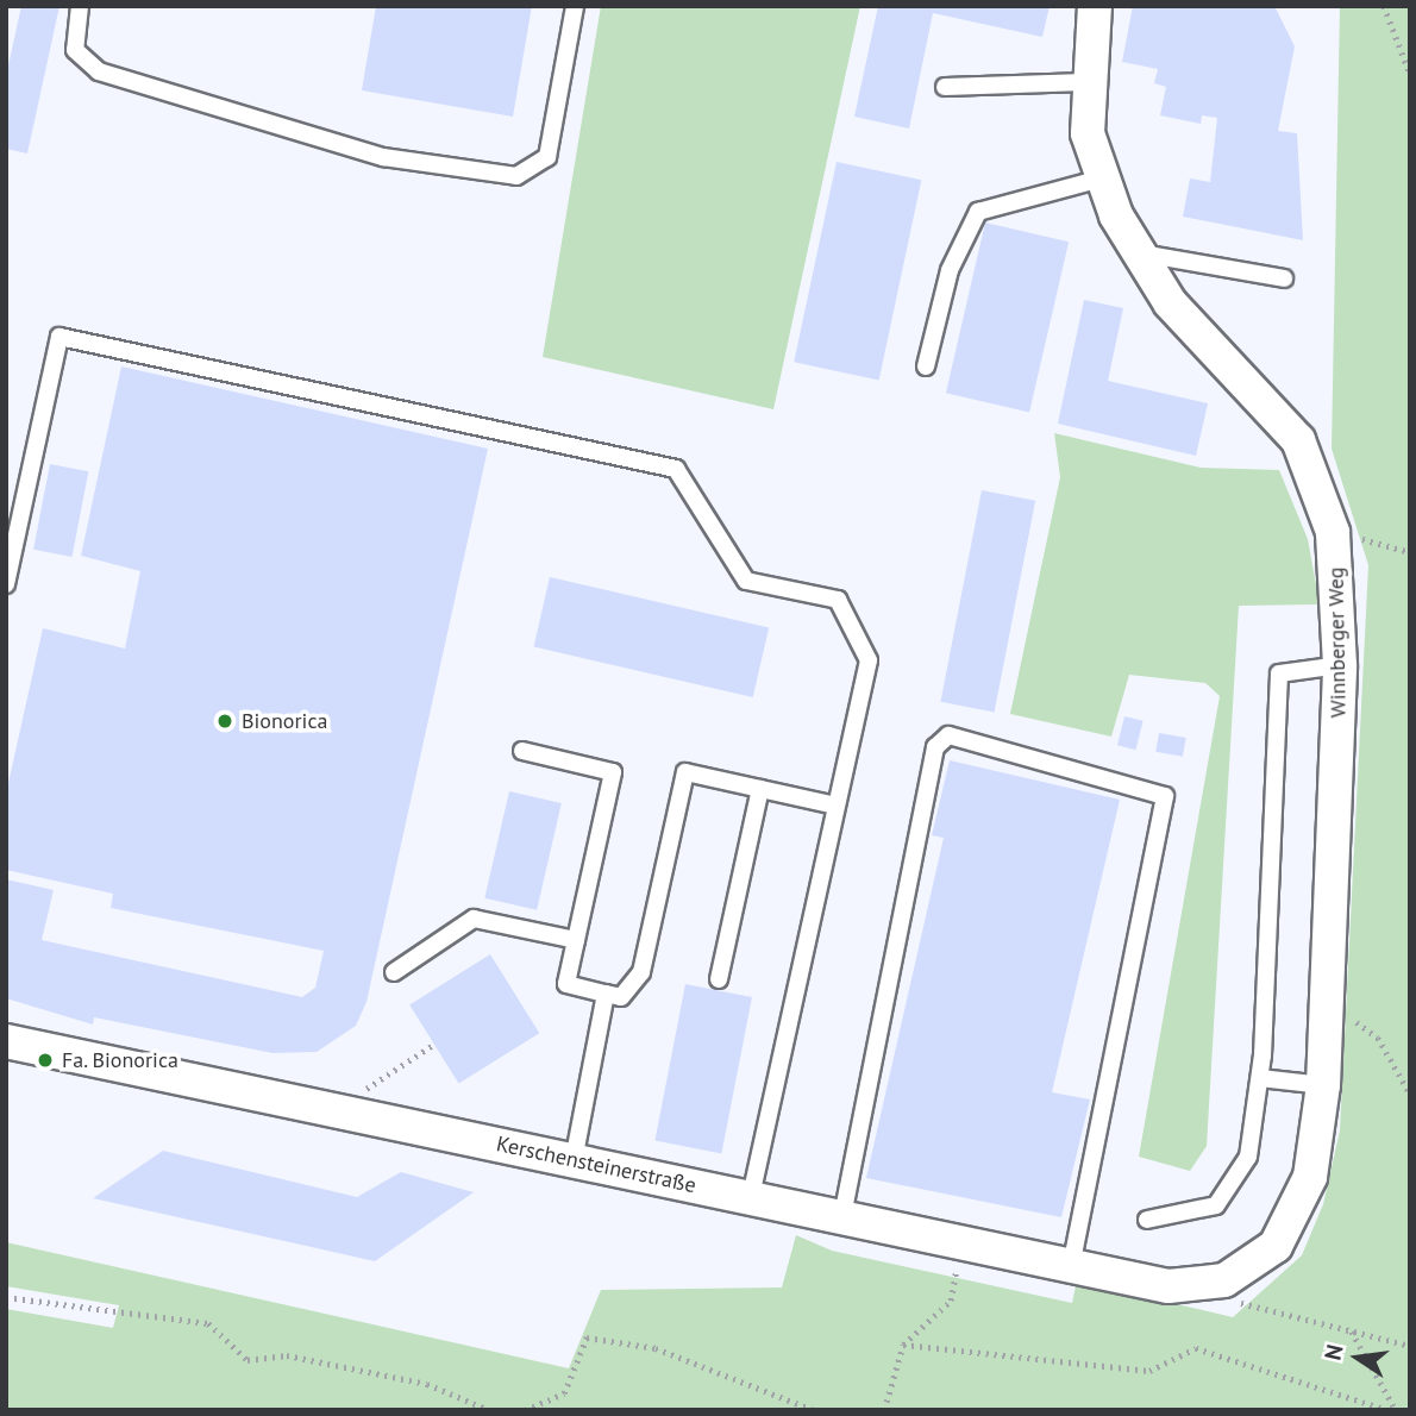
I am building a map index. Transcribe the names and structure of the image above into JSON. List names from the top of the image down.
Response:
{
  "streets": {
    "street": ["Winnberger Weg", "Kerschensteinerstraße"]
  },
  "crossings": [
    ["Winnberger Weg", "Kerschensteinerstraße"]
  ],
  "places": ["Bionorica", "Fa. Bionorica"],
  "north": "left"
}
